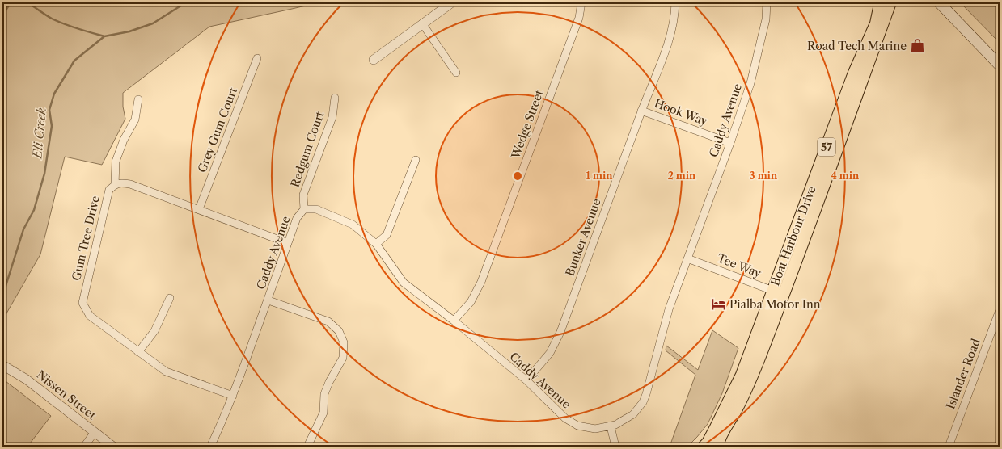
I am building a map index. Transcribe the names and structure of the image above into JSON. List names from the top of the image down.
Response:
{
  "streets": {
    "main road": ["57", "Boat Harbour Drive"],
    "street": [
      "Hook Way",
      "Caddy Avenue",
      "Wedge Street",
      "Grey Gum Court",
      "Redgum Court",
      "Bunker Avenue",
      "Gum Tree Drive",
      "Tee Way",
      "Islander Road",
      "Nissen Street"
    ]
  },
  "crossings": [
    ["Hook Way", "Caddy Avenue"],
    ["Hook Way", "Bunker Avenue"],
    ["Caddy Avenue", "Wedge Street"],
    ["Caddy Avenue", "Redgum Court"],
    ["Caddy Avenue", "Bunker Avenue"],
    ["Caddy Avenue", "Gum Tree Drive"],
    ["Caddy Avenue", "Tee Way"],
    ["Boat Harbour Drive", "Tee Way"]
  ],
  "water": ["Eli Creek"],
  "places": {
    "shop": ["Road Tech Marine"],
    "hotel": ["Pialba Motor Inn"]
  },
  "rings": [
    "1 min",
    "2 min",
    "3 min",
    "4 min"
  ]
}
